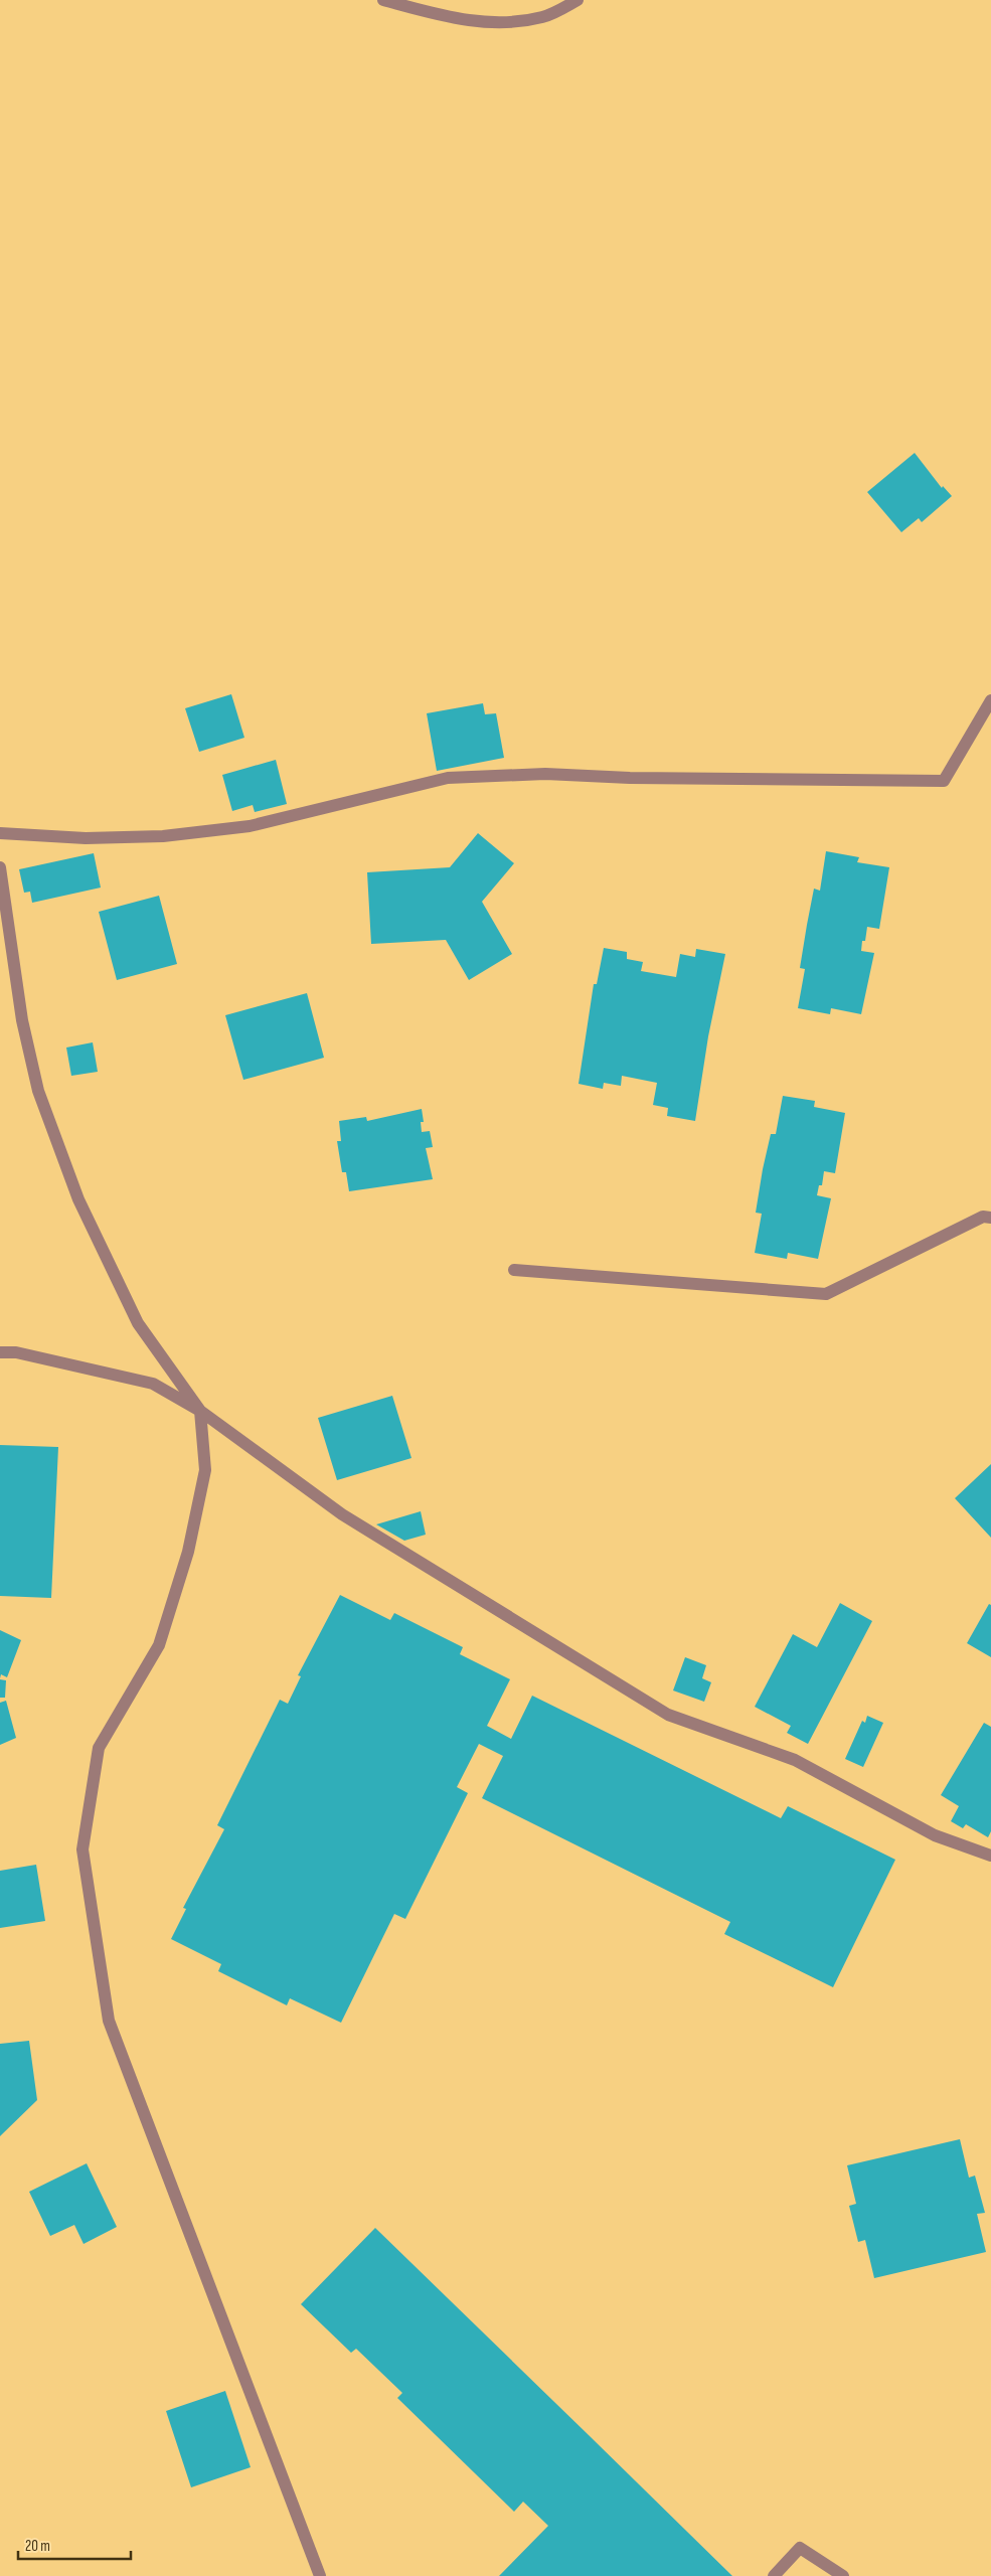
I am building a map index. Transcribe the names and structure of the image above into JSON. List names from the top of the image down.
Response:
{
  "scale_bar": "20 m"
}
